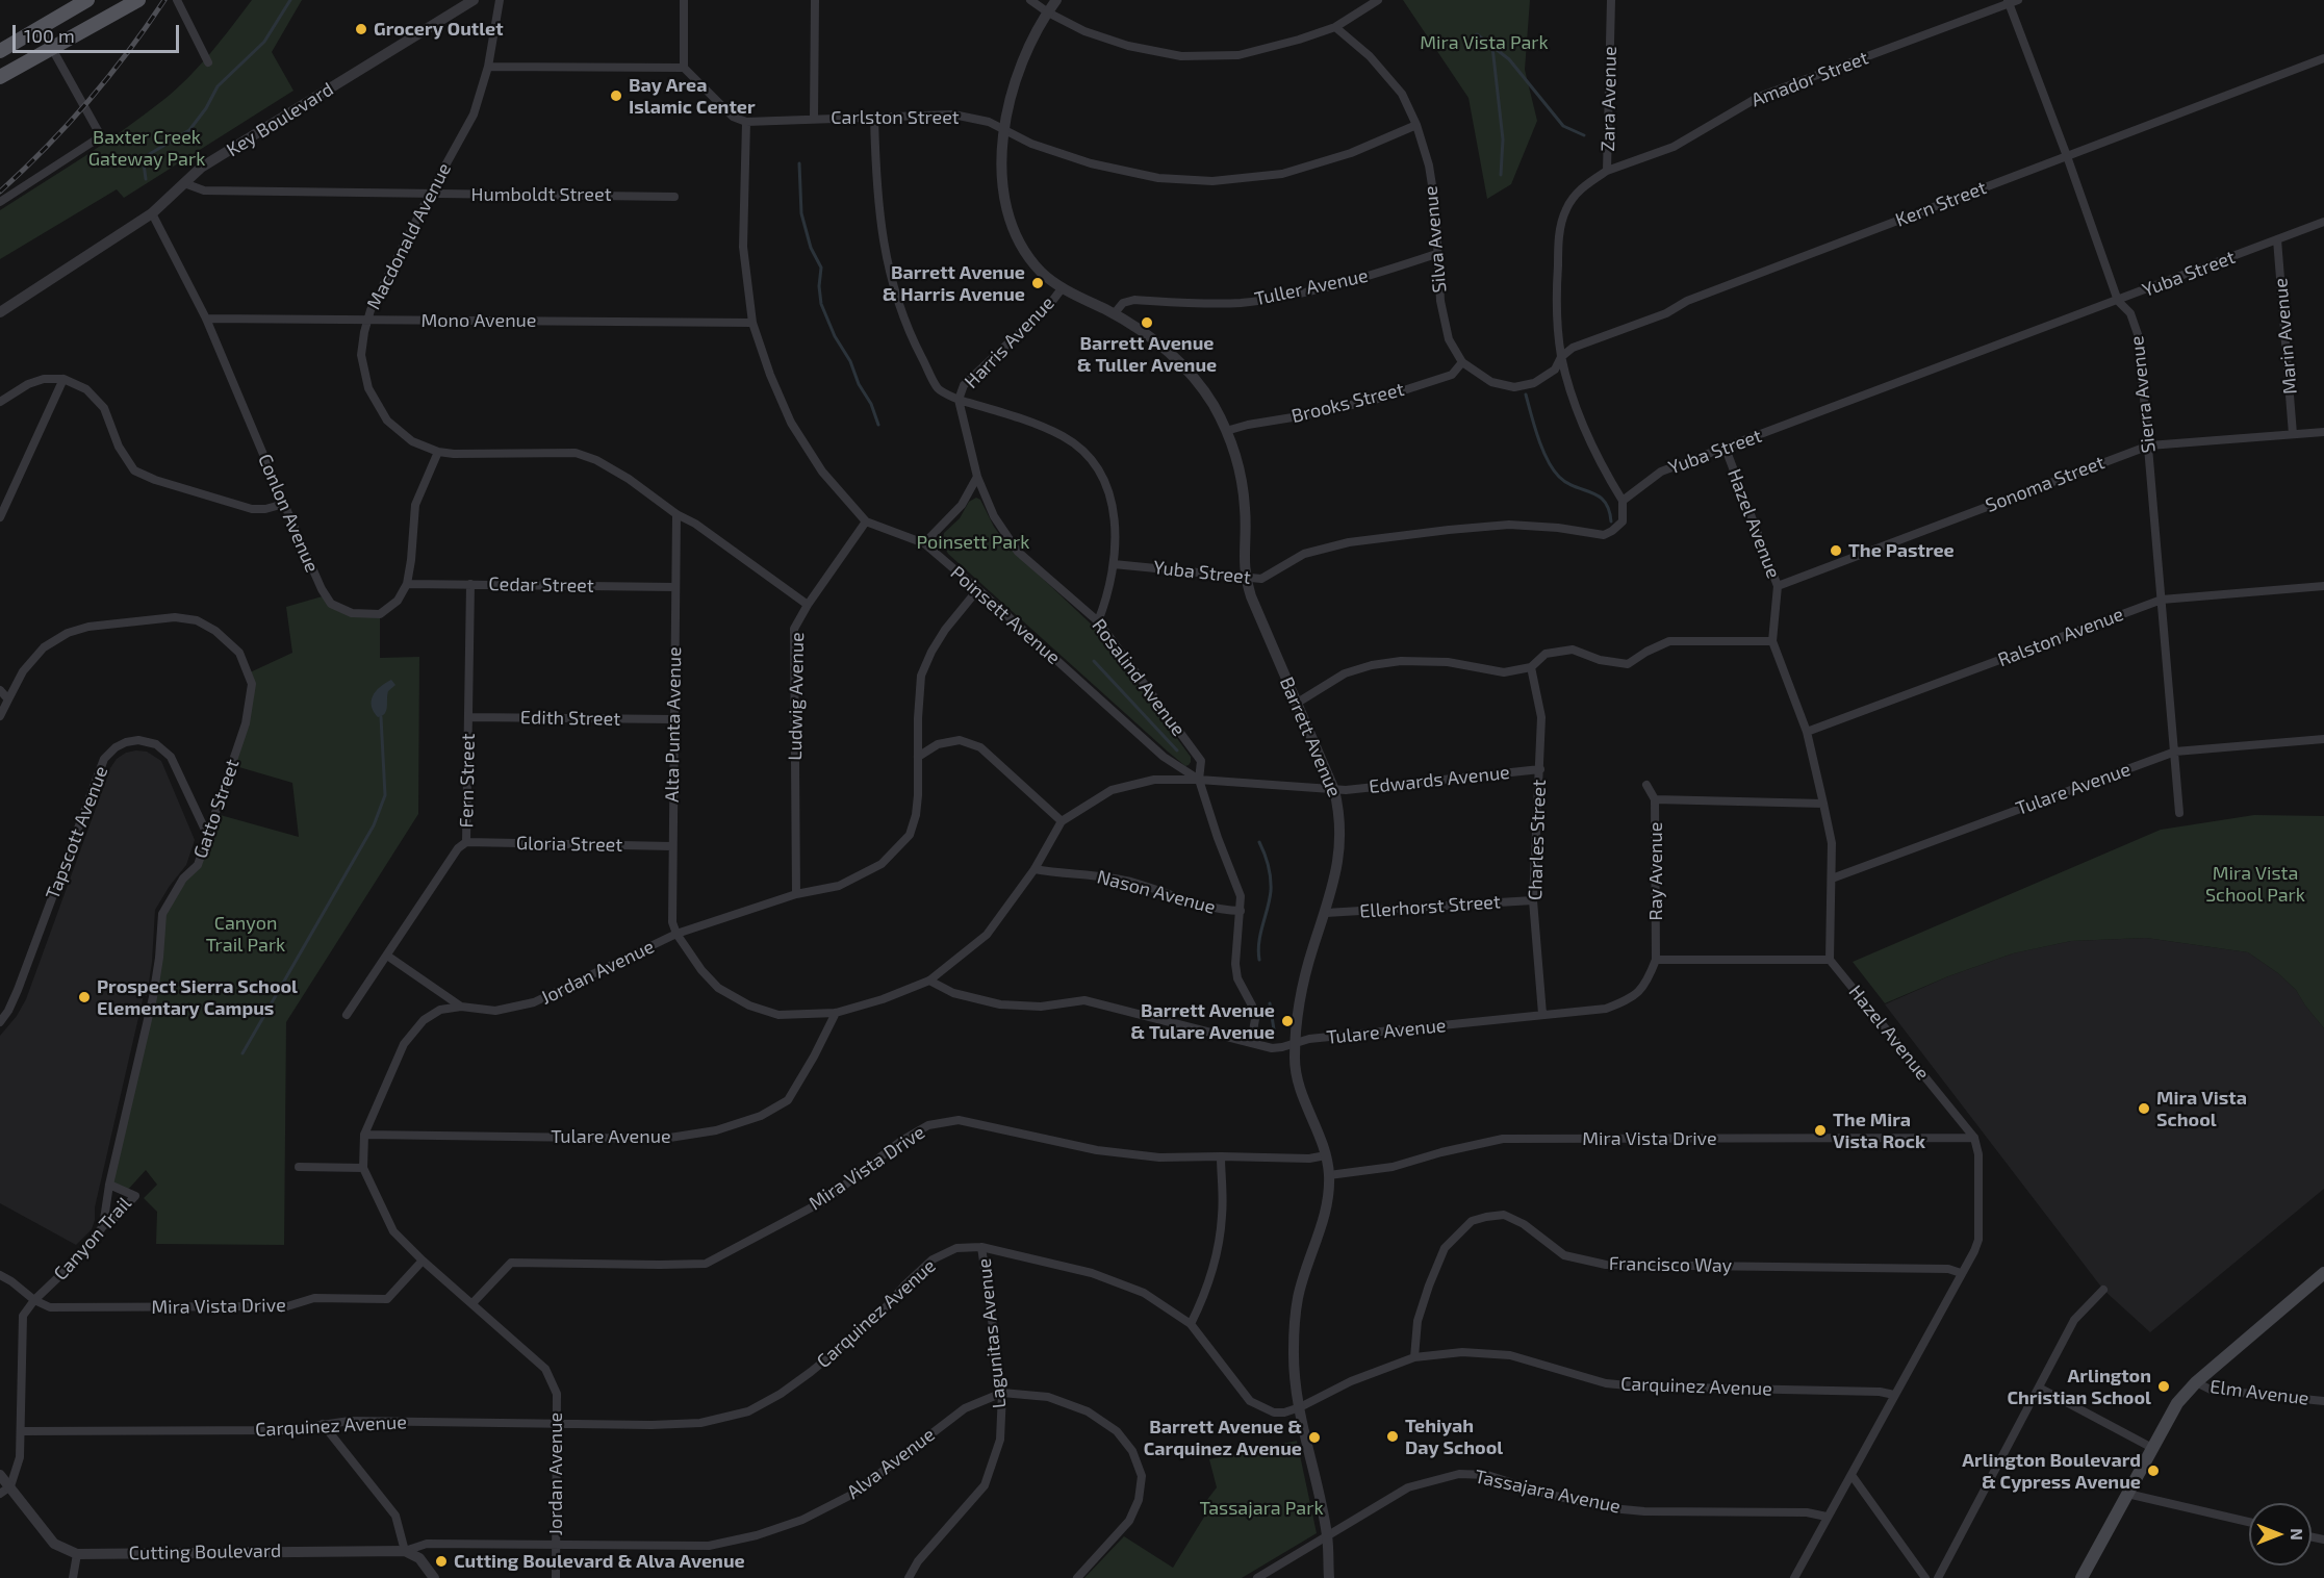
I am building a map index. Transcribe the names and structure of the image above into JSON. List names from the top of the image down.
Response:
{
  "streets": {
    "street": [
      "Amador Street",
      "Zara Avenue",
      "Carlston Street",
      "Key Boulevard",
      "Humboldt Street",
      "Kern Street",
      "Macdonald Avenue",
      "Silva Avenue",
      "Yuba Street",
      "Tuller Avenue",
      "Mono Avenue",
      "Marin Avenue",
      "Harris Avenue",
      "Sierra Avenue",
      "Brooks Street",
      "Sonoma Street",
      "Conlon Avenue",
      "Hazel Avenue",
      "Cedar Street",
      "Poinsett Avenue",
      "Ralston Avenue",
      "Rosalind Avenue",
      "Ludwig Avenue",
      "Edith Street",
      "Alta Punta Avenue",
      "Barrett Avenue",
      "Edwards Avenue",
      "Fern Street",
      "Tulare Avenue",
      "Gatto Street",
      "Tapscott Avenue",
      "Charles Street",
      "Gloria Street",
      "Ray Avenue",
      "Nason Avenue",
      "Ellerhorst Street",
      "Jordan Avenue",
      "Mira Vista Drive",
      "Canyon Trail",
      "Francisco Way",
      "Carquinez Avenue",
      "Lagunitas Avenue",
      "Elm Avenue",
      "Alva Avenue",
      "Tassajara Avenue",
      "Cutting Boulevard"
    ]
  },
  "crossings": [
    ["Amador Street", "Zara Avenue"],
    ["Amador Street", "Sierra Avenue"],
    ["Zara Avenue", "Kern Street"],
    ["Zara Avenue", "Silva Avenue"],
    ["Zara Avenue", "Yuba Street"],
    ["Carlston Street", "Silva Avenue"],
    ["Carlston Street", "Poinsett Avenue"],
    ["Carlston Street", "Barrett Avenue"],
    ["Key Boulevard", "Humboldt Street"],
    ["Key Boulevard", "Conlon Avenue"],
    ["Humboldt Street", "Macdonald Avenue"],
    ["Kern Street", "Silva Avenue"],
    ["Kern Street", "Sierra Avenue"],
    ["Macdonald Avenue", "Mono Avenue"],
    ["Macdonald Avenue", "Conlon Avenue"],
    ["Macdonald Avenue", "Alta Punta Avenue"],
    ["Silva Avenue", "Tuller Avenue"],
    ["Silva Avenue", "Brooks Street"],
    ["Yuba Street", "Marin Avenue"],
    ["Yuba Street", "Sierra Avenue"],
    ["Yuba Street", "Hazel Avenue"],
    ["Yuba Street", "Barrett Avenue"],
    ["Tuller Avenue", "Barrett Avenue"],
    ["Mono Avenue", "Conlon Avenue"],
    ["Mono Avenue", "Poinsett Avenue"],
    ["Marin Avenue", "Sonoma Street"],
    ["Harris Avenue", "Rosalind Avenue"],
    ["Harris Avenue", "Barrett Avenue"],
    ["Sierra Avenue", "Sonoma Street"],
    ["Sierra Avenue", "Ralston Avenue"],
    ["Sierra Avenue", "Tulare Avenue"],
    ["Brooks Street", "Barrett Avenue"],
    ["Sonoma Street", "Hazel Avenue"],
    ["Conlon Avenue", "Cedar Street"],
    ["Hazel Avenue", "Ralston Avenue"],
    ["Hazel Avenue", "Tulare Avenue"],
    ["Hazel Avenue", "Mira Vista Drive"],
    ["Cedar Street", "Alta Punta Avenue"],
    ["Cedar Street", "Fern Street"],
    ["Poinsett Avenue", "Rosalind Avenue"],
    ["Poinsett Avenue", "Ludwig Avenue"],
    ["Poinsett Avenue", "Edwards Avenue"],
    ["Poinsett Avenue", "Jordan Avenue"],
    ["Rosalind Avenue", "Edwards Avenue"],
    ["Ludwig Avenue", "Jordan Avenue"],
    ["Edith Street", "Alta Punta Avenue"],
    ["Edith Street", "Fern Street"],
    ["Alta Punta Avenue", "Edwards Avenue"],
    ["Alta Punta Avenue", "Gloria Street"],
    ["Alta Punta Avenue", "Jordan Avenue"],
    ["Barrett Avenue", "Edwards Avenue"],
    ["Barrett Avenue", "Tulare Avenue"],
    ["Barrett Avenue", "Ellerhorst Street"],
    ["Barrett Avenue", "Mira Vista Drive"],
    ["Barrett Avenue", "Carquinez Avenue"],
    ["Barrett Avenue", "Tassajara Avenue"],
    ["Edwards Avenue", "Tulare Avenue"],
    ["Edwards Avenue", "Charles Street"],
    ["Edwards Avenue", "Nason Avenue"],
    ["Edwards Avenue", "Jordan Avenue"],
    ["Fern Street", "Gloria Street"],
    ["Tulare Avenue", "Charles Street"],
    ["Tulare Avenue", "Ray Avenue"],
    ["Tulare Avenue", "Jordan Avenue"],
    ["Gatto Street", "Tapscott Avenue"],
    ["Gatto Street", "Canyon Trail"],
    ["Charles Street", "Ellerhorst Street"],
    ["Jordan Avenue", "Mira Vista Drive"],
    ["Jordan Avenue", "Carquinez Avenue"],
    ["Jordan Avenue", "Alva Avenue"],
    ["Mira Vista Drive", "Canyon Trail"],
    ["Francisco Way", "Carquinez Avenue"],
    ["Carquinez Avenue", "Lagunitas Avenue"],
    ["Lagunitas Avenue", "Alva Avenue"],
    ["Alva Avenue", "Cutting Boulevard"]
  ],
  "parks": [
    "Mira Vista Park",
    "Baxter Creek Gateway Park",
    "Poinsett Park",
    "Mira Vista School Park",
    "Canyon Trail Park",
    "Tassajara Park"
  ],
  "places": [
    "Grocery Outlet",
    "Bay Area Islamic Center",
    "Barrett Avenue & Harris Avenue",
    "Barrett Avenue & Tuller Avenue",
    "The Pastree",
    "Prospect Sierra School Elementary Campus",
    "Barrett Avenue & Tulare Avenue",
    "Mira Vista School",
    "The Mira Vista Rock",
    "Arlington Christian School",
    "Tehiyah Day School",
    "Barrett Avenue & Carquinez Avenue",
    "Arlington Boulevard & Cypress Avenue",
    "Cutting Boulevard & Alva Avenue"
  ],
  "scale_bar": "100 m",
  "north": "right"
}
